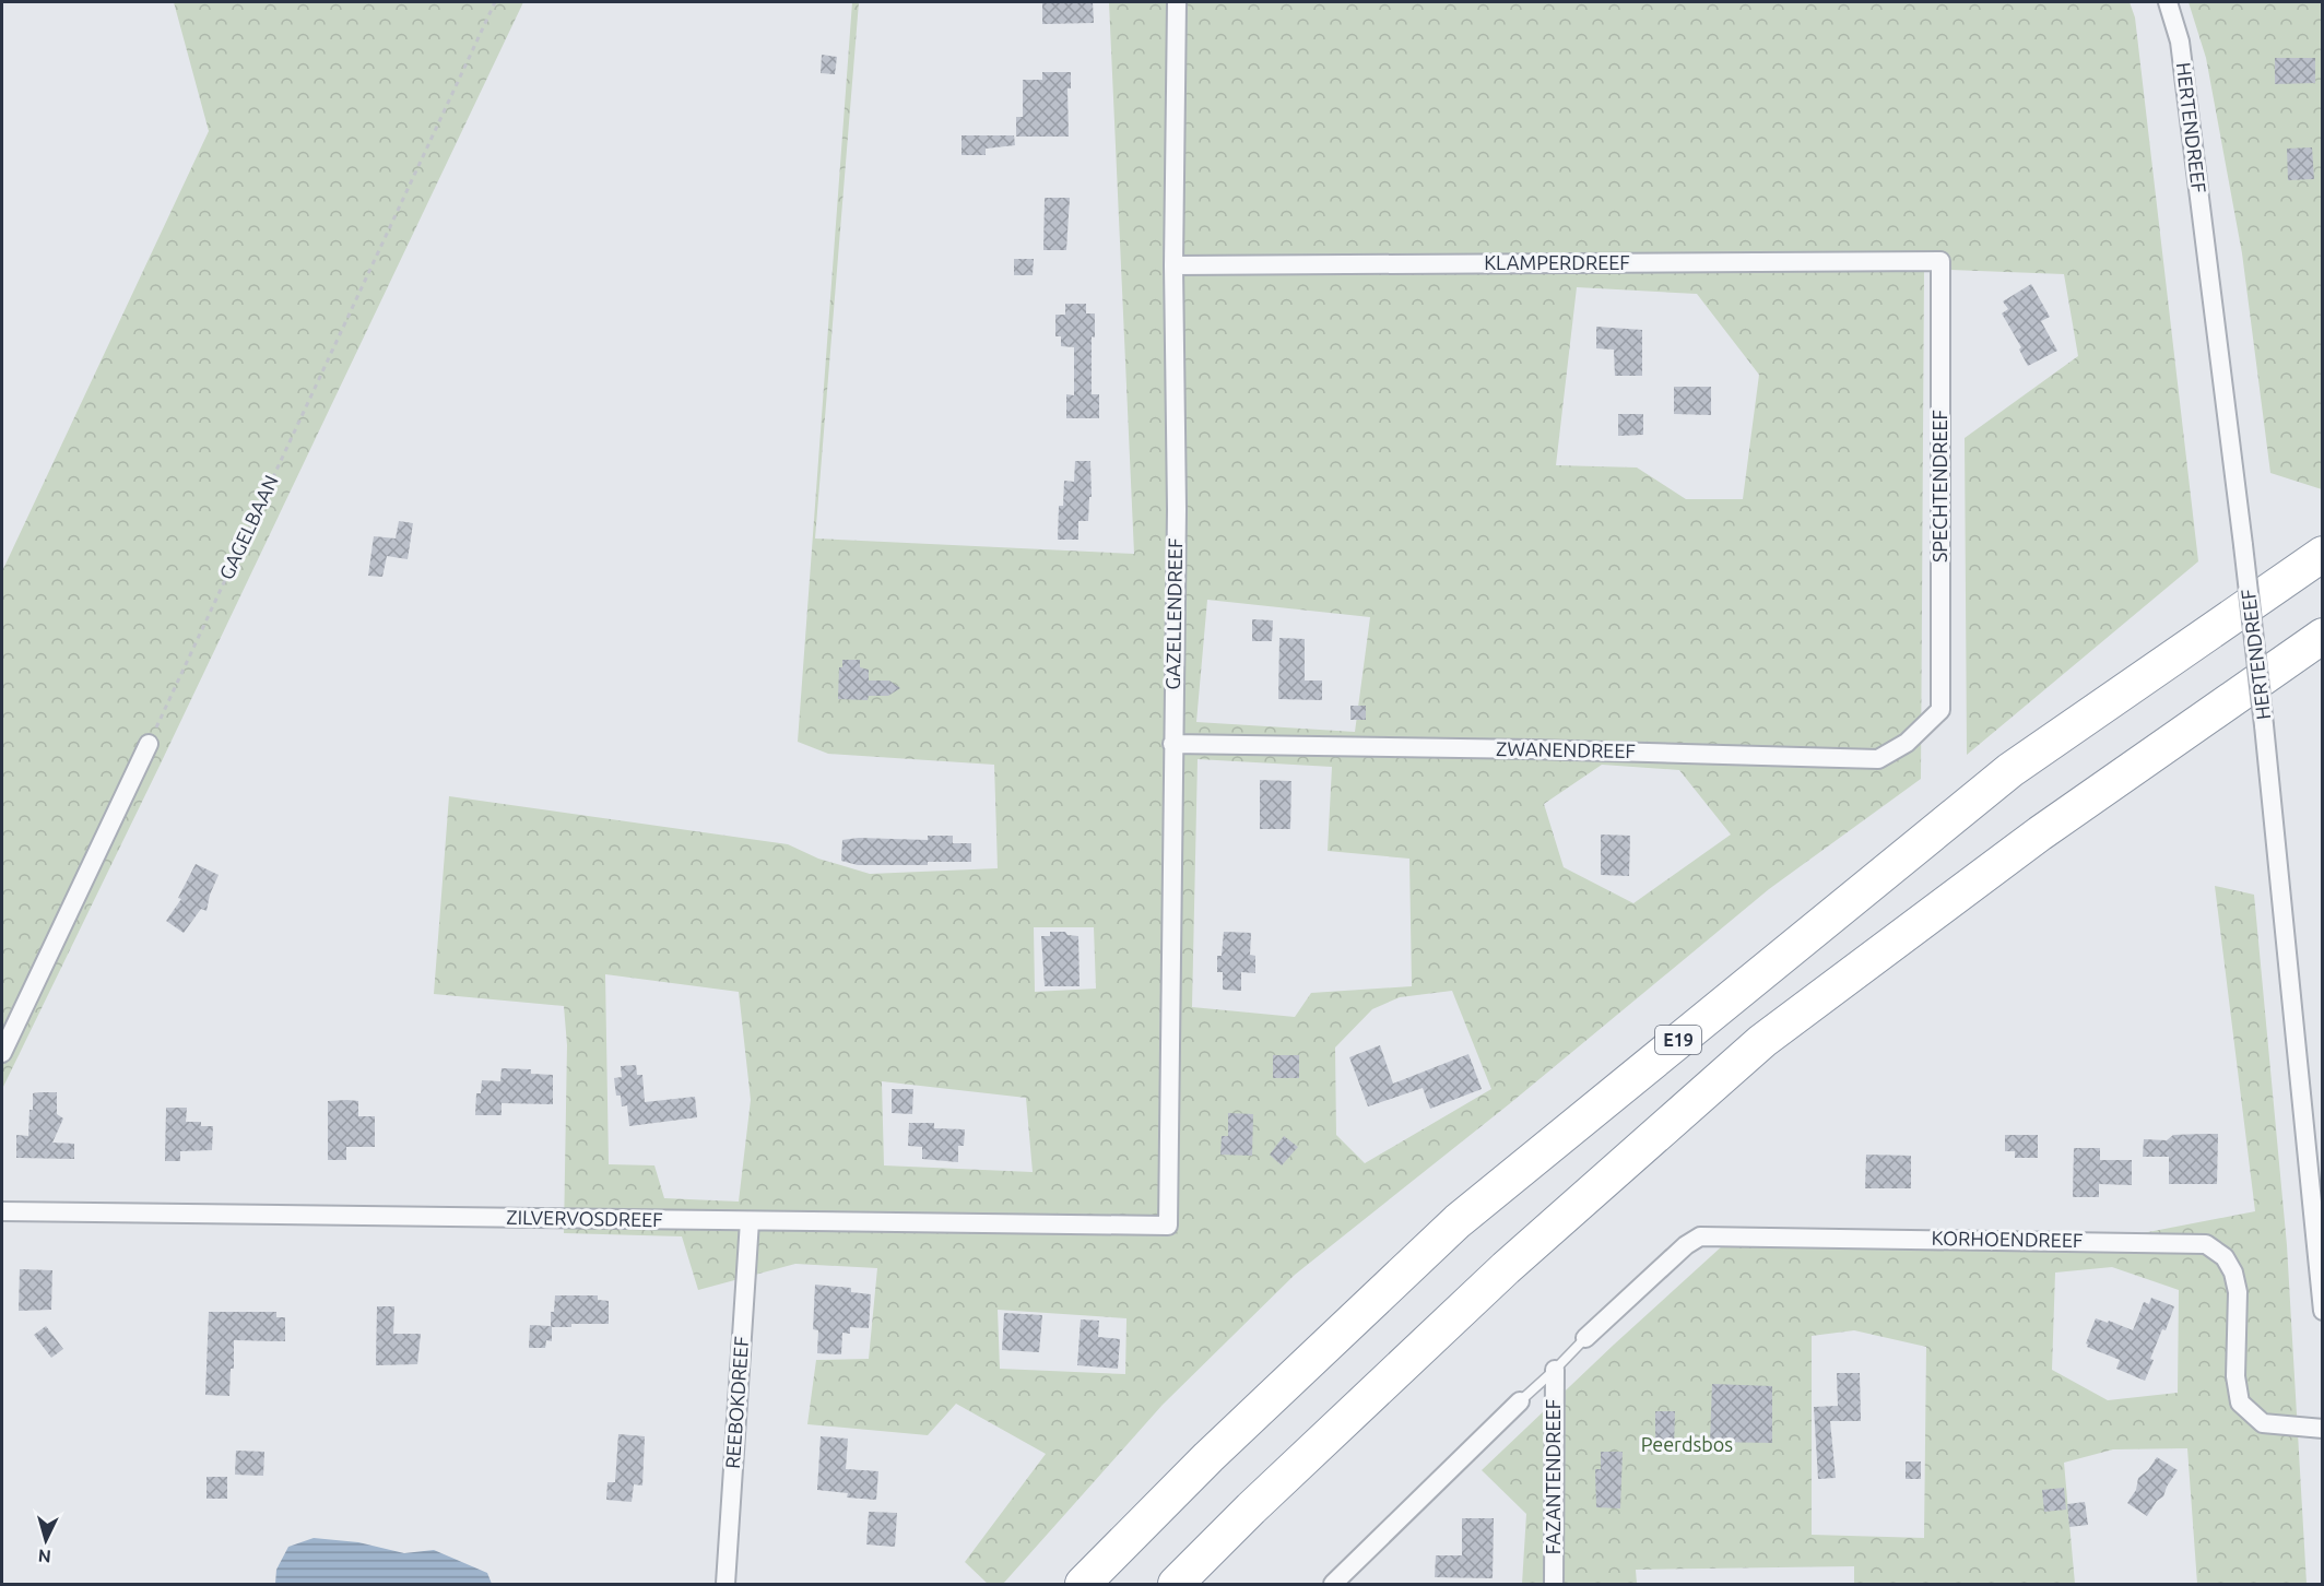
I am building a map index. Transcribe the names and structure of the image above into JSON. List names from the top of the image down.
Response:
{
  "streets": {
    "highway": ["E19"],
    "street": [
      "HERTENDREEF",
      "KLAMPERDREEF",
      "SPECHTENDREEF",
      "GAZELLENDREEF",
      "ZWANENDREEF",
      "ZILVERVOSDREEF",
      "KORHOENDREEF",
      "REEBOKDREEF",
      "FAZANTENDREEF"
    ],
    "path": ["GAGELBAAN"]
  },
  "crossings": [
    ["KLAMPERDREEF", "SPECHTENDREEF"],
    ["KLAMPERDREEF", "GAZELLENDREEF"],
    ["SPECHTENDREEF", "ZWANENDREEF"],
    ["GAZELLENDREEF", "ZWANENDREEF"],
    ["GAZELLENDREEF", "ZILVERVOSDREEF"],
    ["ZILVERVOSDREEF", "REEBOKDREEF"]
  ],
  "parks": ["Peerdsbos"],
  "north": "bottom"
}
